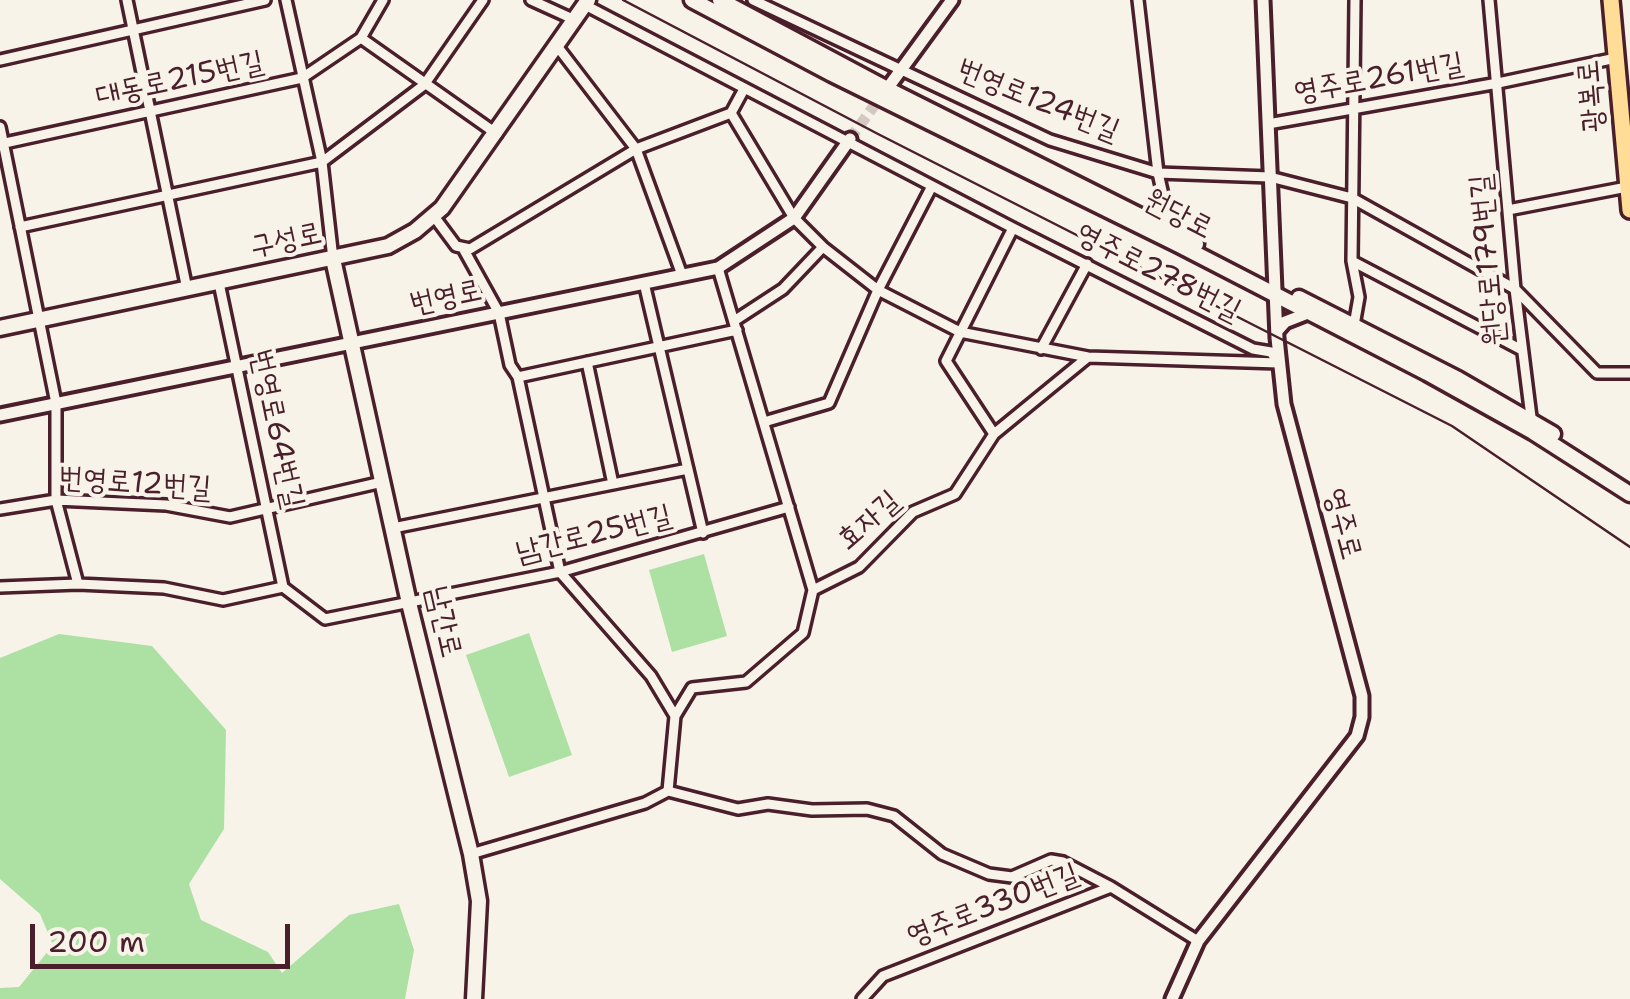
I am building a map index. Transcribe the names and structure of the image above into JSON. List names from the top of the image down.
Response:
{
  "streets": {
    "main road": [
      "광복로",
      "원당로",
      "구성로",
      "남간로"
    ],
    "street": [
      "영주로261번길",
      "대동로215번길",
      "번영로124번길",
      "원당로179번길",
      "영주로278번길",
      "번영로",
      "번영로64번길",
      "번영로12번길",
      "효자길",
      "영주로",
      "남간로25번길",
      "영주로330번길"
    ]
  },
  "crossings": [
    ["영주로261번길", "광복로"],
    ["영주로261번길", "원당로179번길"],
    ["영주로261번길", "영주로"],
    ["번영로124번길", "원당로179번길"],
    ["번영로124번길", "영주로"],
    ["원당로", "원당로179번길"],
    ["원당로", "영주로"],
    ["구성로", "영주로278번길"],
    ["구성로", "번영로64번길"],
    ["구성로", "남간로"],
    ["영주로278번길", "번영로"],
    ["영주로278번길", "영주로"],
    ["번영로", "번영로64번길"],
    ["번영로", "남간로"],
    ["번영로64번길", "번영로12번길"],
    ["번영로12번길", "남간로"],
    ["영주로", "영주로330번길"],
    ["남간로25번길", "남간로"]
  ],
  "scale_bar": "200 m"
}
